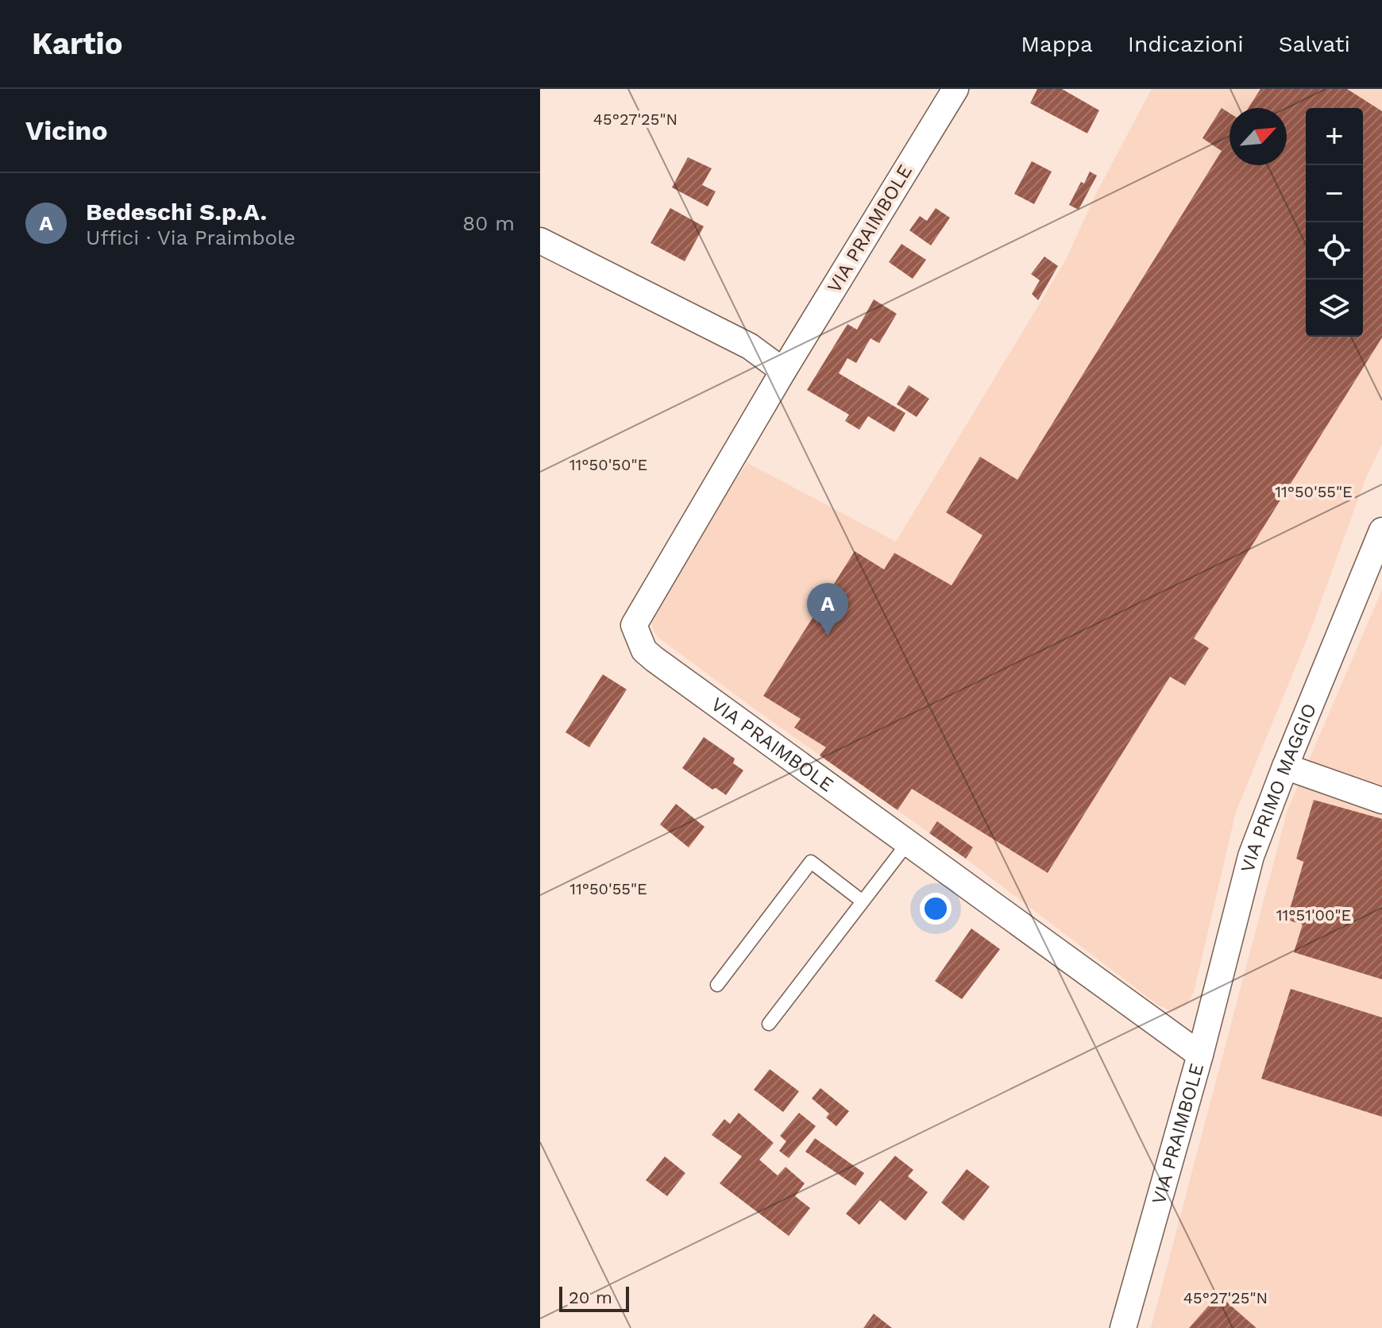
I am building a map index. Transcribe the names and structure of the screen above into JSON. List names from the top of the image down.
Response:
{
  "streets": {
    "street": ["VIA PRAIMBOLE", "VIA PRIMO MAGGIO"]
  },
  "crossings": [
    ["VIA PRAIMBOLE", "VIA PRIMO MAGGIO"]
  ],
  "scale_bar": "20 m",
  "north": "top right",
  "page": {
    "header": "Kartio",
    "nav": ["Mappa", "Indicazioni", "Salvati"],
    "heading": "Vicino",
    "map_buttons": ["+", "−"],
    "list": [
      {
        "mark": "A",
        "name": "Bedeschi S.p.A.",
        "note": "Uffici · Via Praimbole",
        "value": "80 m"
      }
    ],
    "pins": "A",
    "scale": "20 m"
  },
  "coordinates": [
    "45°27'25\"N",
    "11°50'50\"E",
    "11°50'55\"E",
    "11°51'00\"E"
  ]
}
